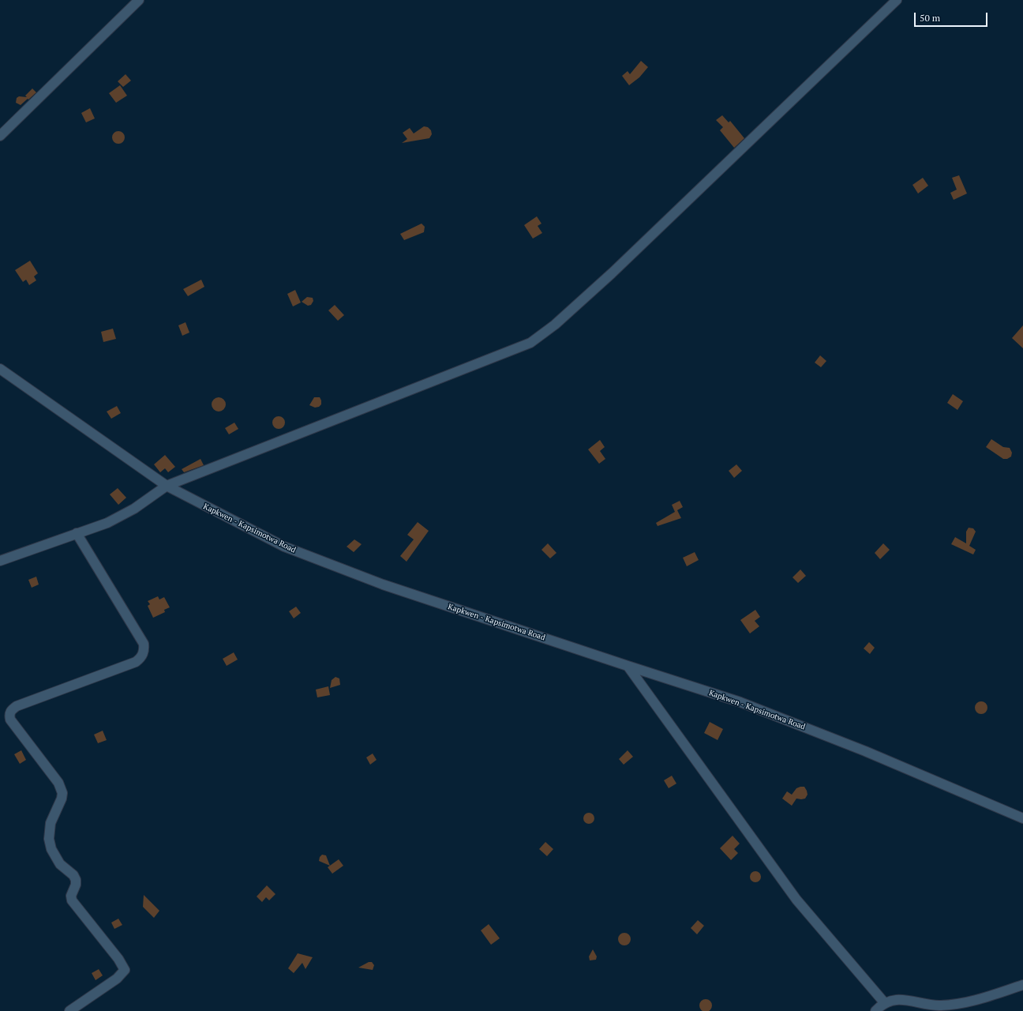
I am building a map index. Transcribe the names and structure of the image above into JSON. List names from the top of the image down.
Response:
{
  "streets": {
    "street": ["Kapkwen - Kapsimotwa Road"]
  },
  "scale_bar": "50 m"
}
